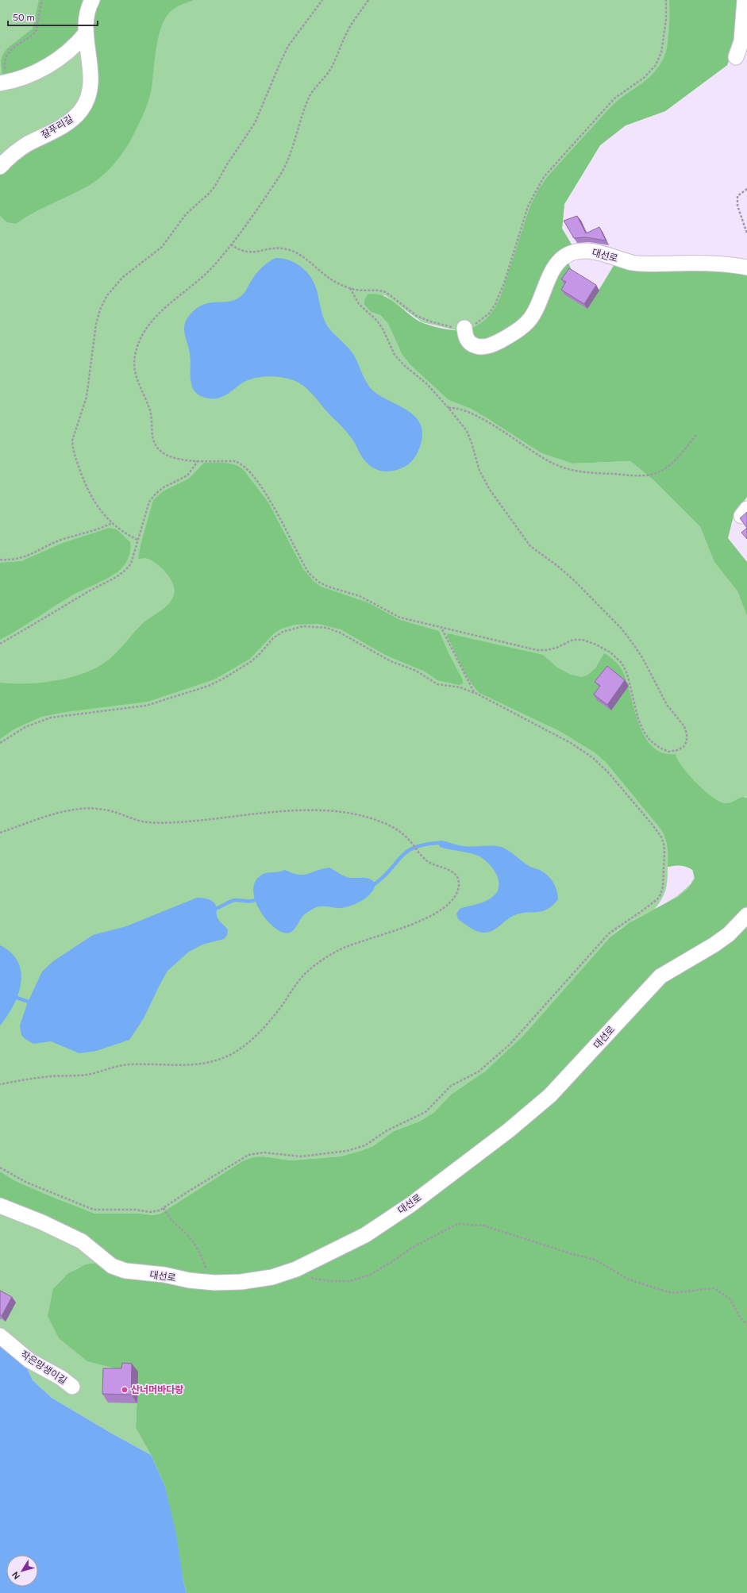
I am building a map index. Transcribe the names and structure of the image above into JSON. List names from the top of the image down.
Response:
{
  "streets": {
    "lane": ["잘푸리길", "대선로", "작은망생이길"]
  },
  "places": ["산너머바다랑"],
  "scale_bar": "50 m",
  "north": "bottom left"
}
